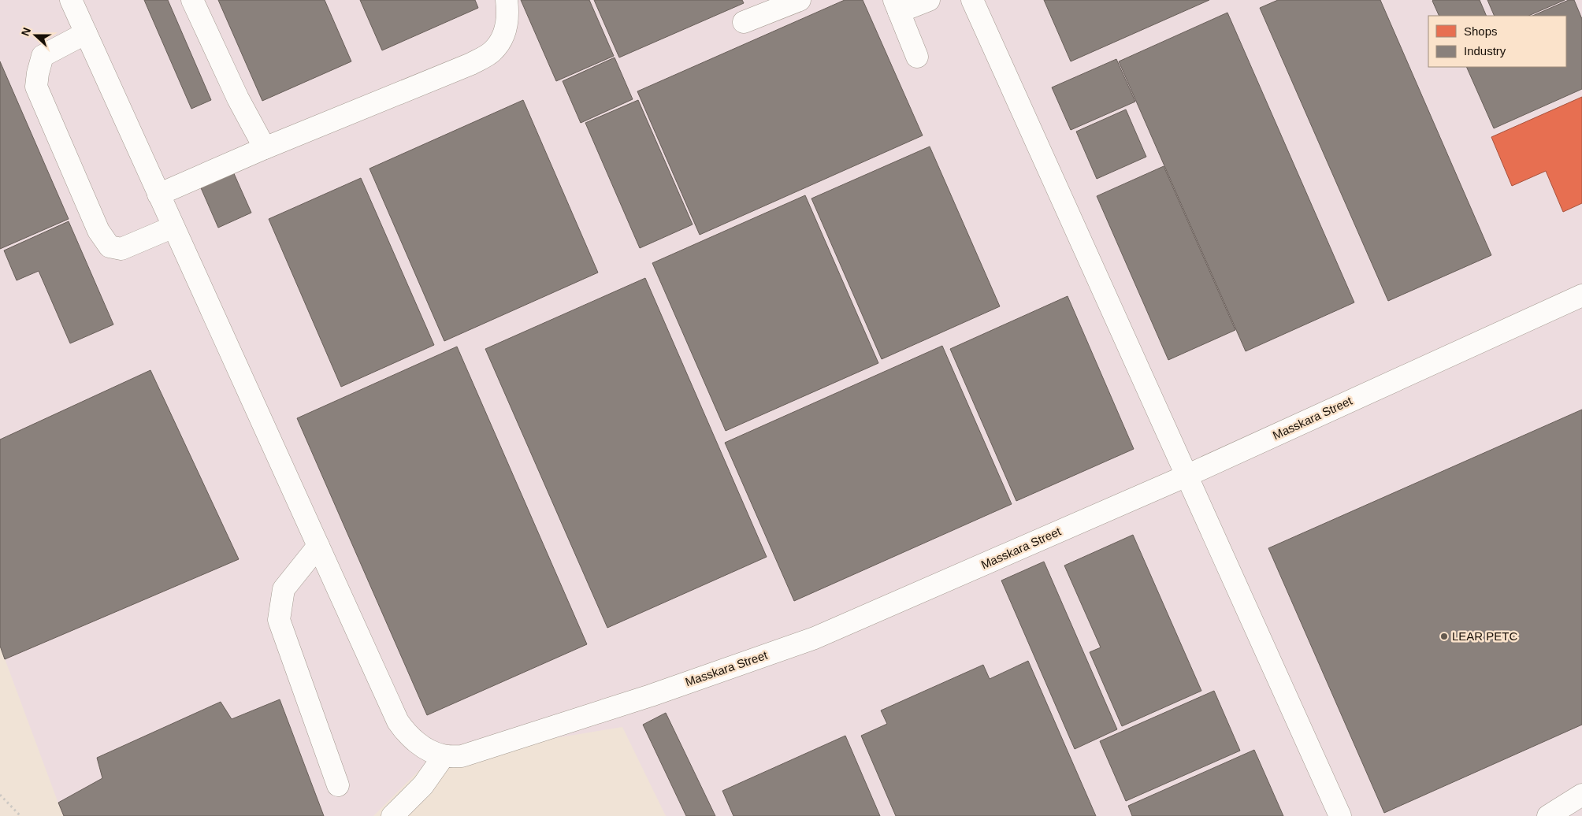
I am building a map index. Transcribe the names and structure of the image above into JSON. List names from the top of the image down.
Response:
{
  "streets": {
    "street": ["Masskara Street"]
  },
  "places": ["LEAR PETC"],
  "legend": ["Shops", "Industry"],
  "north": "left"
}
